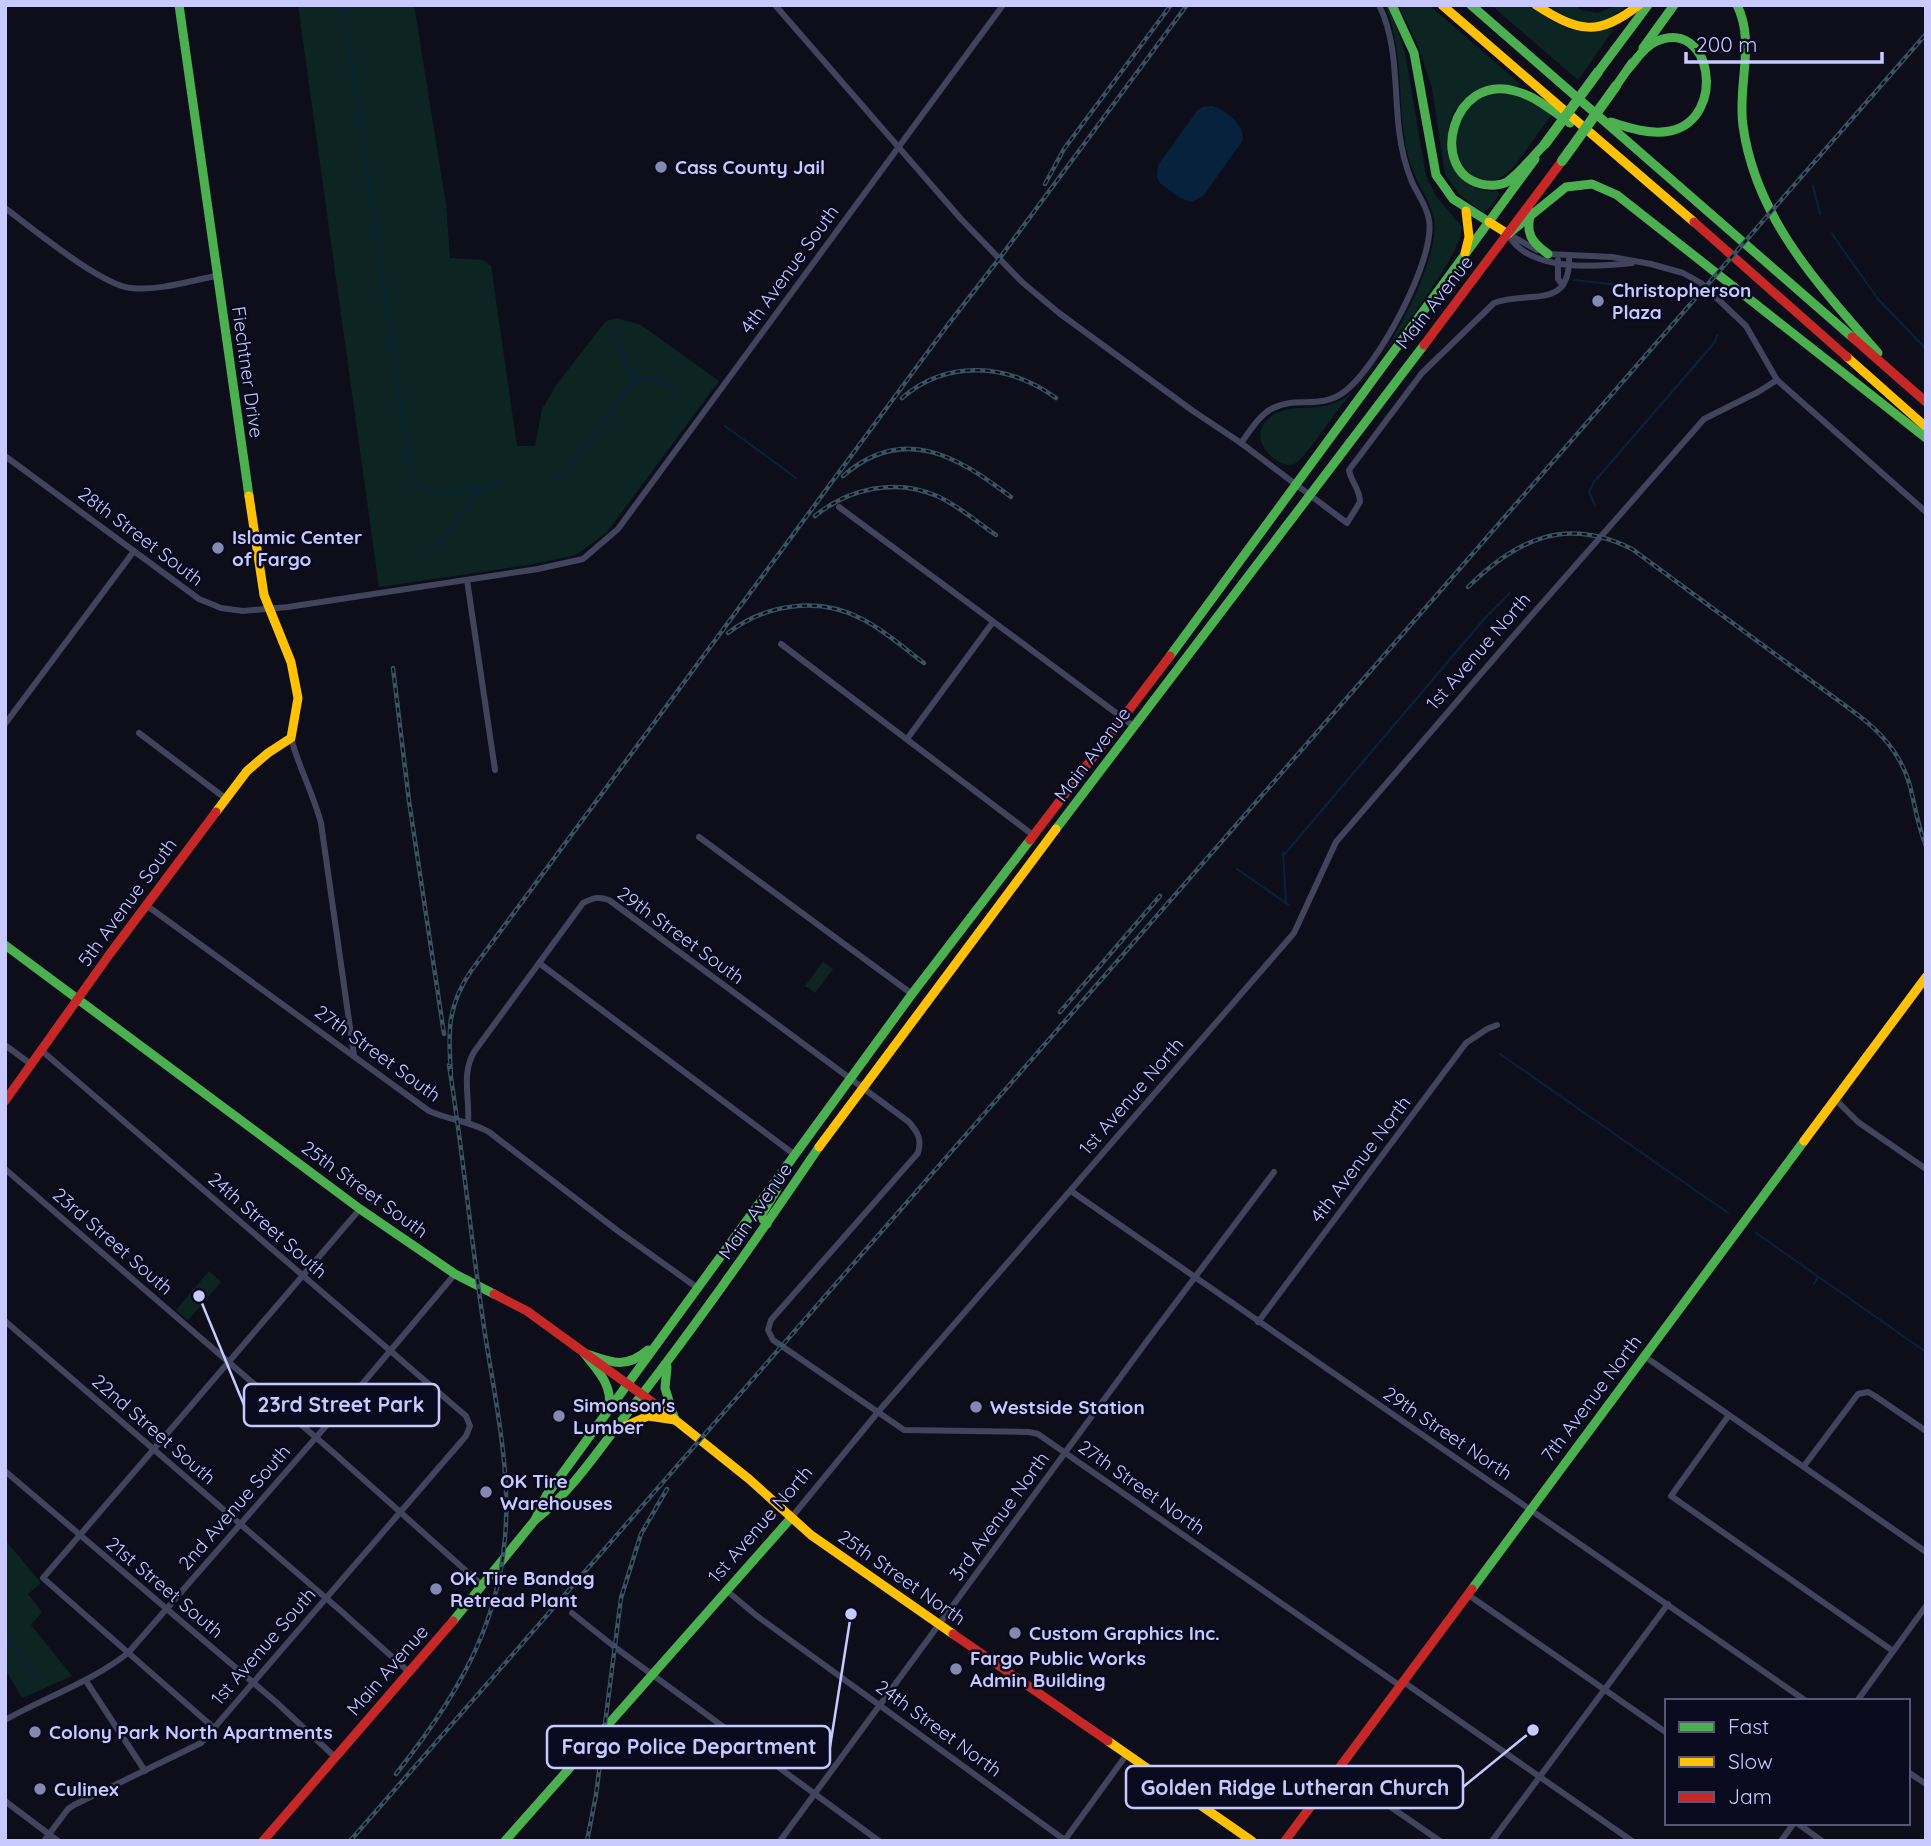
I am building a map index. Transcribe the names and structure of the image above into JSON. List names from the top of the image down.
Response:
{
  "streets": {
    "main road": [
      "Main Avenue",
      "Fiechtner Drive",
      "1st Avenue North",
      "5th Avenue South",
      "25th Street South",
      "7th Avenue North",
      "25th Street North"
    ],
    "street": [
      "4th Avenue South",
      "28th Street South",
      "29th Street South",
      "27th Street South",
      "4th Avenue North",
      "24th Street South",
      "23rd Street South",
      "22nd Street South",
      "29th Street North",
      "27th Street North",
      "2nd Avenue South",
      "3rd Avenue North",
      "21st Street South",
      "1st Avenue South",
      "24th Street North"
    ]
  },
  "crossings": [
    ["4th Avenue South", "28th Street South"],
    ["Main Avenue", "29th Street South"],
    ["Main Avenue", "27th Street South"],
    ["Main Avenue", "25th Street South"],
    ["Main Avenue", "23rd Street South"],
    ["Main Avenue", "22nd Street South"],
    ["Main Avenue", "27th Street North"],
    ["Main Avenue", "21st Street South"],
    ["Fiechtner Drive", "28th Street South"],
    ["Fiechtner Drive", "5th Avenue South"],
    ["1st Avenue North", "29th Street North"],
    ["1st Avenue North", "27th Street North"],
    ["1st Avenue North", "25th Street North"],
    ["1st Avenue North", "24th Street North"],
    ["5th Avenue South", "27th Street South"],
    ["5th Avenue South", "25th Street South"],
    ["5th Avenue South", "24th Street South"],
    ["29th Street South", "27th Street South"],
    ["29th Street South", "27th Street North"],
    ["4th Avenue North", "29th Street North"],
    ["25th Street South", "2nd Avenue South"],
    ["25th Street South", "25th Street North"],
    ["24th Street South", "2nd Avenue South"],
    ["24th Street South", "1st Avenue South"],
    ["23rd Street South", "2nd Avenue South"],
    ["23rd Street South", "1st Avenue South"],
    ["7th Avenue North", "29th Street North"],
    ["7th Avenue North", "27th Street North"],
    ["22nd Street South", "2nd Avenue South"],
    ["22nd Street South", "1st Avenue South"],
    ["29th Street North", "3rd Avenue North"],
    ["27th Street North", "3rd Avenue North"],
    ["2nd Avenue South", "21st Street South"],
    ["3rd Avenue North", "25th Street North"],
    ["3rd Avenue North", "24th Street North"],
    ["21st Street South", "1st Avenue South"]
  ],
  "places": [
    "Cass County Jail",
    "Christopherson Plaza",
    "Islamic Center of Fargo",
    "23rd Street Park",
    "Westside Station",
    "Simonson's Lumber",
    "OK Tire Warehouses",
    "OK Tire Bandag Retread Plant",
    "Fargo Police Department",
    "Custom Graphics Inc.",
    "Fargo Public Works Admin Building",
    "Golden Ridge Lutheran Church",
    "Colony Park North Apartments",
    "Culinex"
  ],
  "legend": ["Fast", "Slow", "Jam"],
  "scale_bar": "200 m"
}
